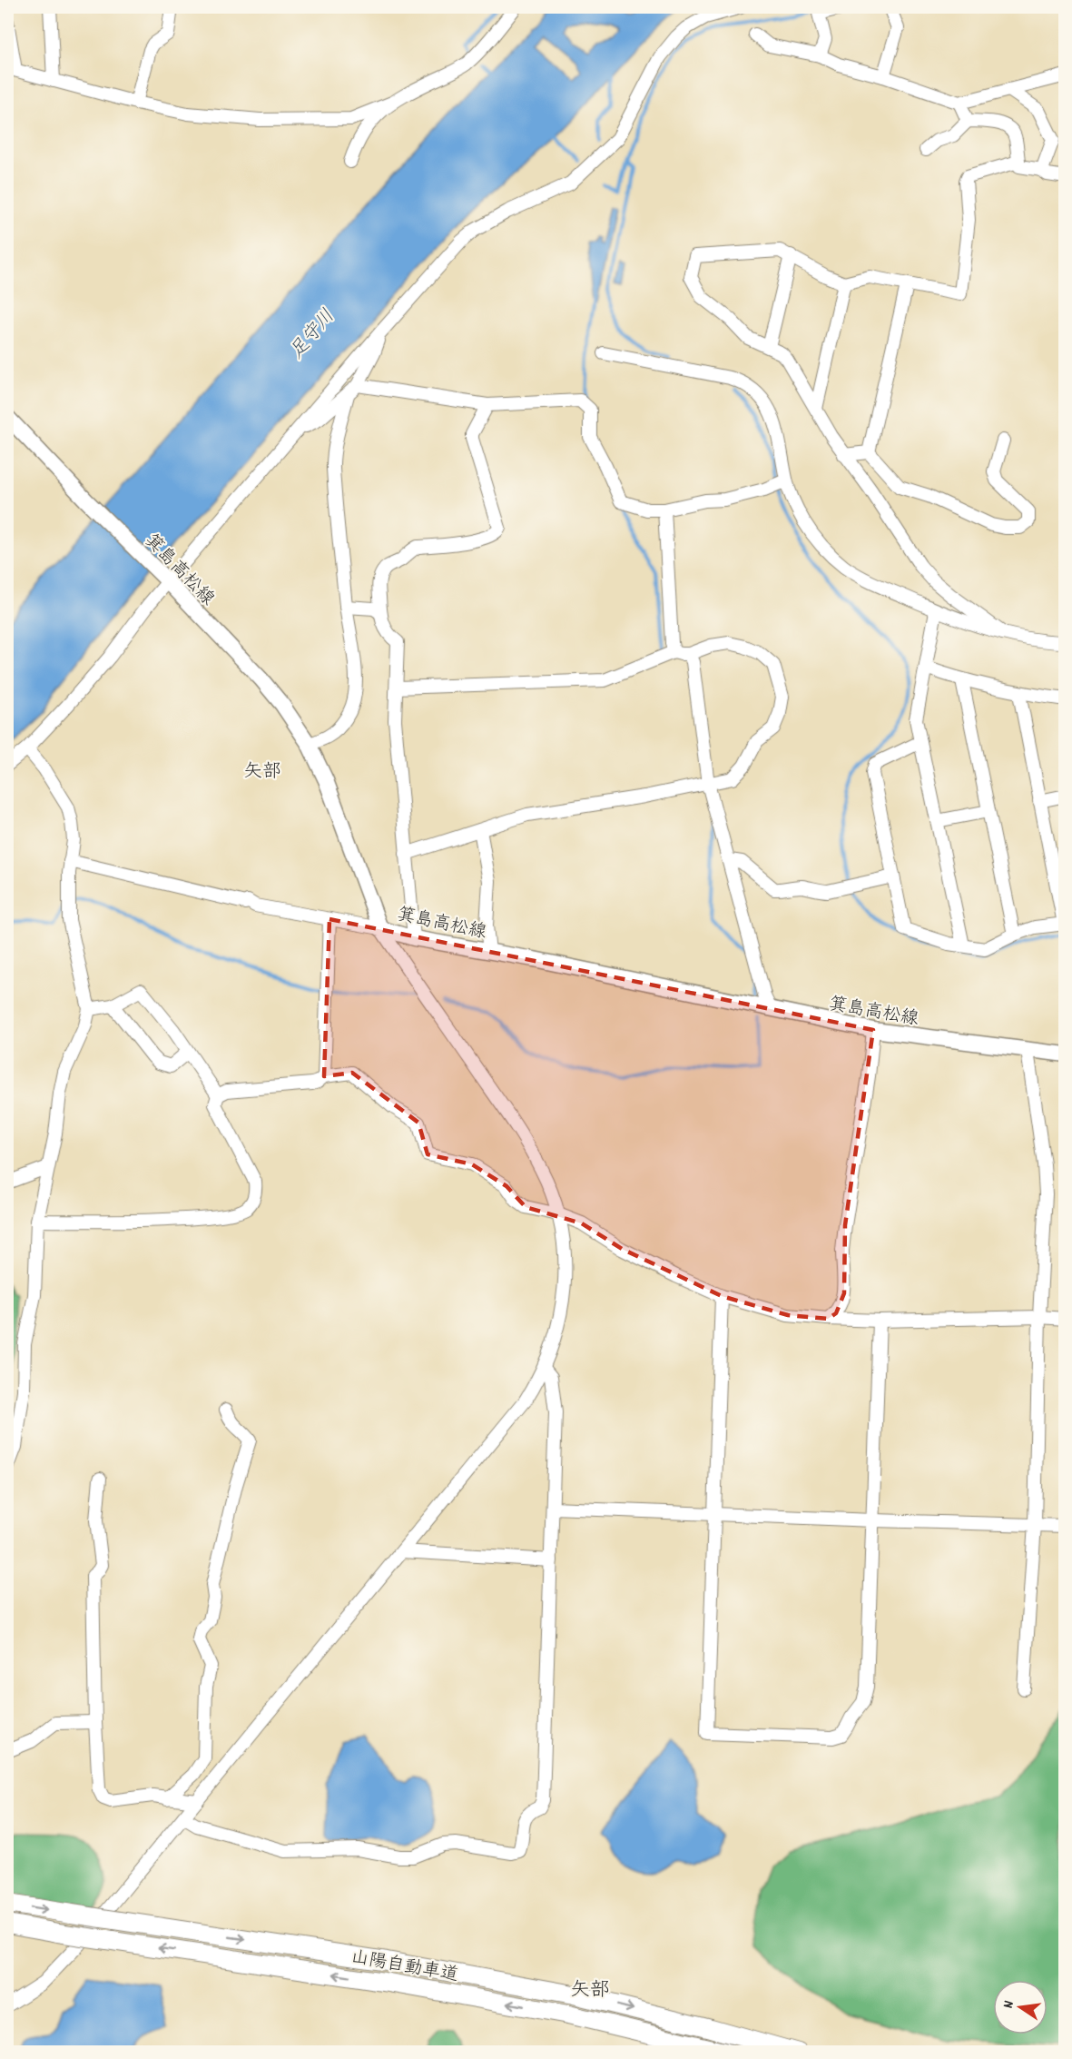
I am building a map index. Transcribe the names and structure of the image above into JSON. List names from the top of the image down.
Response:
{
  "streets": {
    "highway": ["山陽自動車道"],
    "main road": ["箕島高松線"]
  },
  "districts": ["矢部", "矢部"],
  "water": ["足守川"],
  "north": "left"
}
